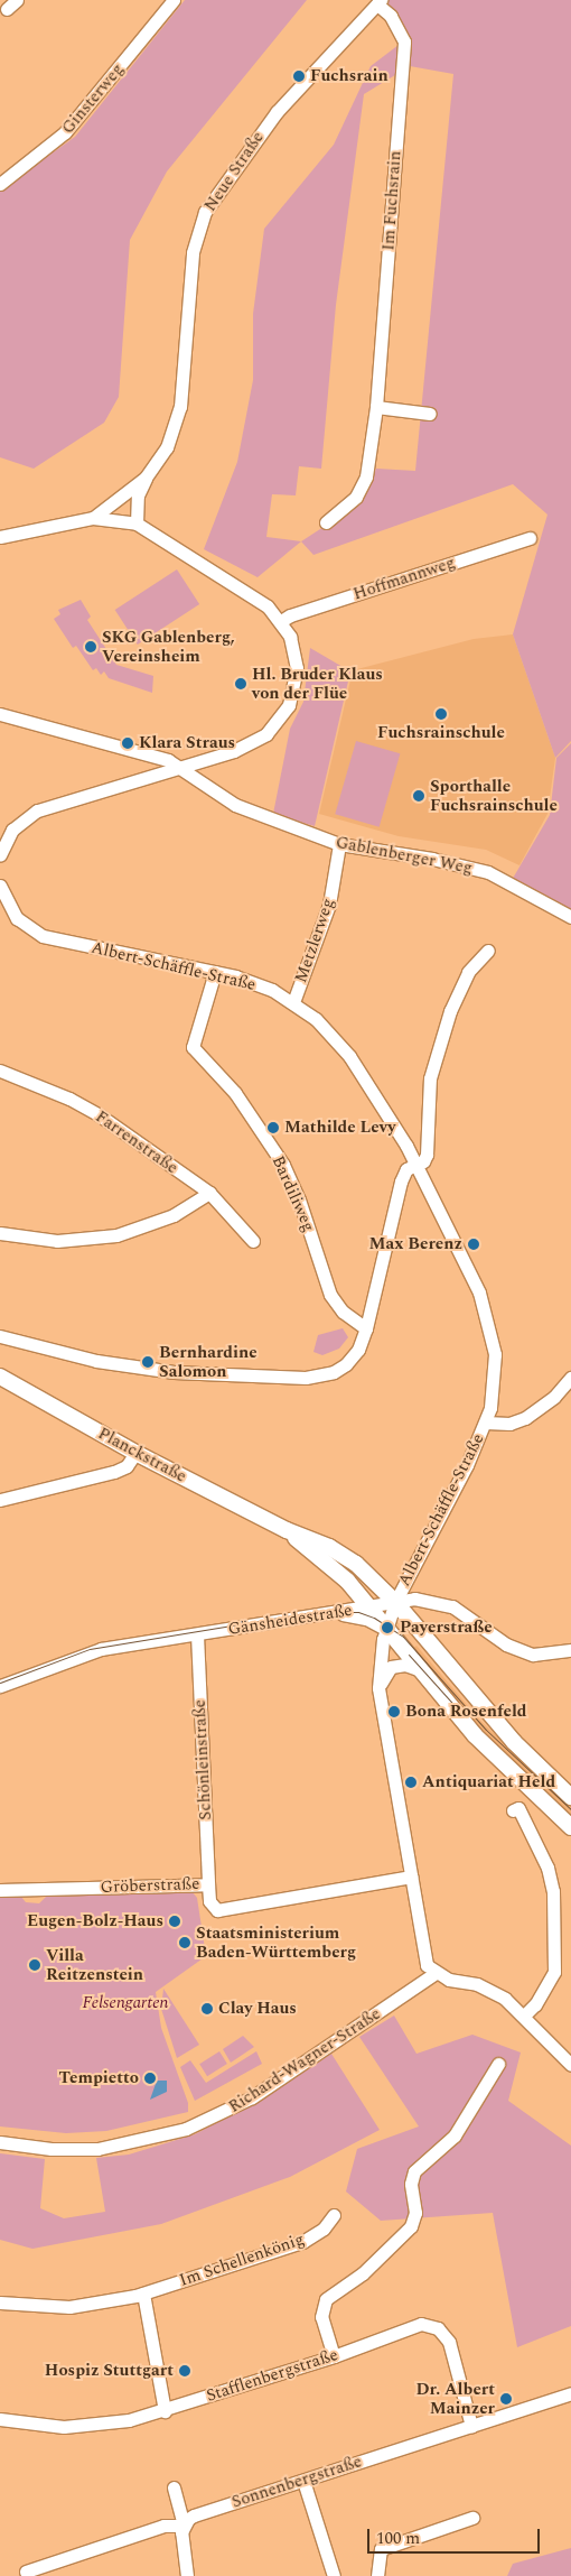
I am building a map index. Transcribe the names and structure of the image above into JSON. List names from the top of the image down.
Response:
{
  "streets": {
    "main road": ["Planckstraße"],
    "street": [
      "Ginsterweg",
      "Neue Straße",
      "Im Fuchsrain",
      "Hoffmannweg",
      "Gablenberger Weg",
      "Metzlerweg",
      "Albert-Schäffle-Straße",
      "Farrenstraße",
      "Bardiliweg",
      "Gänsheidestraße",
      "Schönleinstraße",
      "Gröberstraße",
      "Richard-Wagner-Straße",
      "Im Schellenkönig",
      "Stafflenbergstraße",
      "Sonnenbergstraße"
    ]
  },
  "crossings": [
    ["Neue Straße", "Im Fuchsrain"],
    ["Gablenberger Weg", "Metzlerweg"],
    ["Metzlerweg", "Albert-Schäffle-Straße"],
    ["Albert-Schäffle-Straße", "Bardiliweg"],
    ["Albert-Schäffle-Straße", "Planckstraße"],
    ["Albert-Schäffle-Straße", "Gänsheidestraße"],
    ["Planckstraße", "Gänsheidestraße"],
    ["Gänsheidestraße", "Schönleinstraße"],
    ["Schönleinstraße", "Gröberstraße"],
    ["Stafflenbergstraße", "Sonnenbergstraße"]
  ],
  "parks": ["Felsengarten"],
  "places": [
    "Fuchsrain",
    "SKG Gablenberg, Vereinsheim",
    "Hl. Bruder Klaus von der Flüe",
    "Fuchsrainschule",
    "Klara Straus",
    "Sporthalle Fuchsrainschule",
    "Mathilde Levy",
    "Max Berenz",
    "Bernhardine Salomon",
    "Payerstraße",
    "Bona Rosenfeld",
    "Antiquariat Held",
    "Eugen-Bolz-Haus",
    "Staatsministerium Baden-Württemberg",
    "Villa Reitzenstein",
    "Clay Haus",
    "Tempietto",
    "Hospiz Stuttgart",
    "Dr. Albert Mainzer"
  ],
  "scale_bar": "100 m"
}
